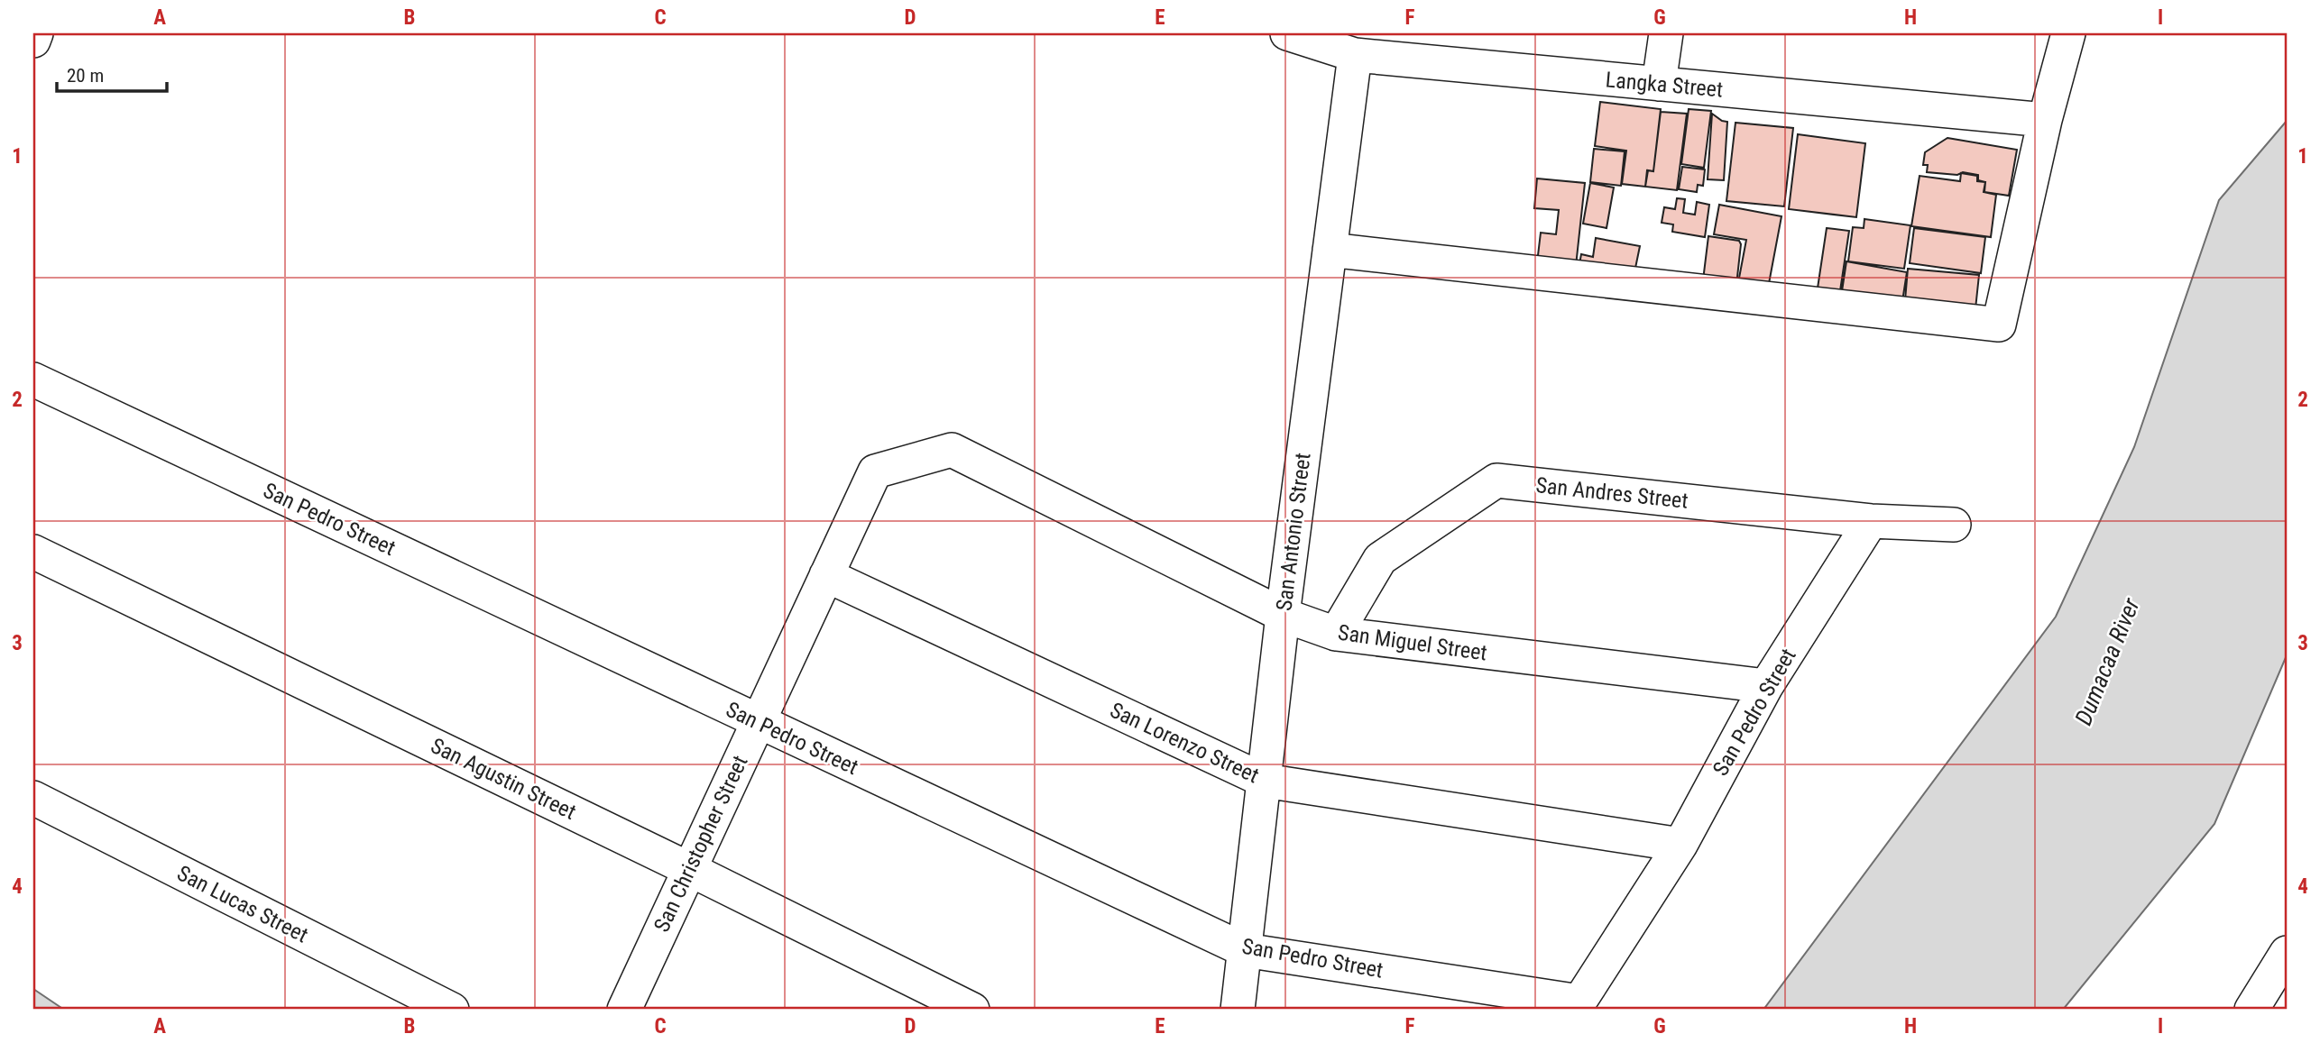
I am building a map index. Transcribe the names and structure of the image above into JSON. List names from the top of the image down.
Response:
{
  "streets": {
    "street": [
      "Langka Street",
      "San Andres Street",
      "San Pedro Street",
      "San Antonio Street",
      "San Miguel Street",
      "San Lorenzo Street",
      "San Agustin Street",
      "San Christopher Street",
      "San Lucas Street"
    ]
  },
  "crossings": [
    ["Langka Street", "San Antonio Street"],
    ["San Andres Street", "San Pedro Street"],
    ["San Andres Street", "San Miguel Street"],
    ["San Pedro Street", "San Antonio Street"],
    ["San Pedro Street", "San Miguel Street"],
    ["San Pedro Street", "San Lorenzo Street"],
    ["San Pedro Street", "San Christopher Street"],
    ["San Antonio Street", "San Miguel Street"],
    ["San Antonio Street", "San Lorenzo Street"],
    ["San Miguel Street", "San Christopher Street"],
    ["San Lorenzo Street", "San Christopher Street"],
    ["San Agustin Street", "San Christopher Street"]
  ],
  "water": ["Dumacaa River"],
  "scale_bar": "20 m",
  "grid": {
    "columns": [
      "A",
      "B",
      "C",
      "D",
      "E",
      "F",
      "G",
      "H",
      "I"
    ],
    "rows": [
      "1",
      "2",
      "3",
      "4"
    ]
  }
}
